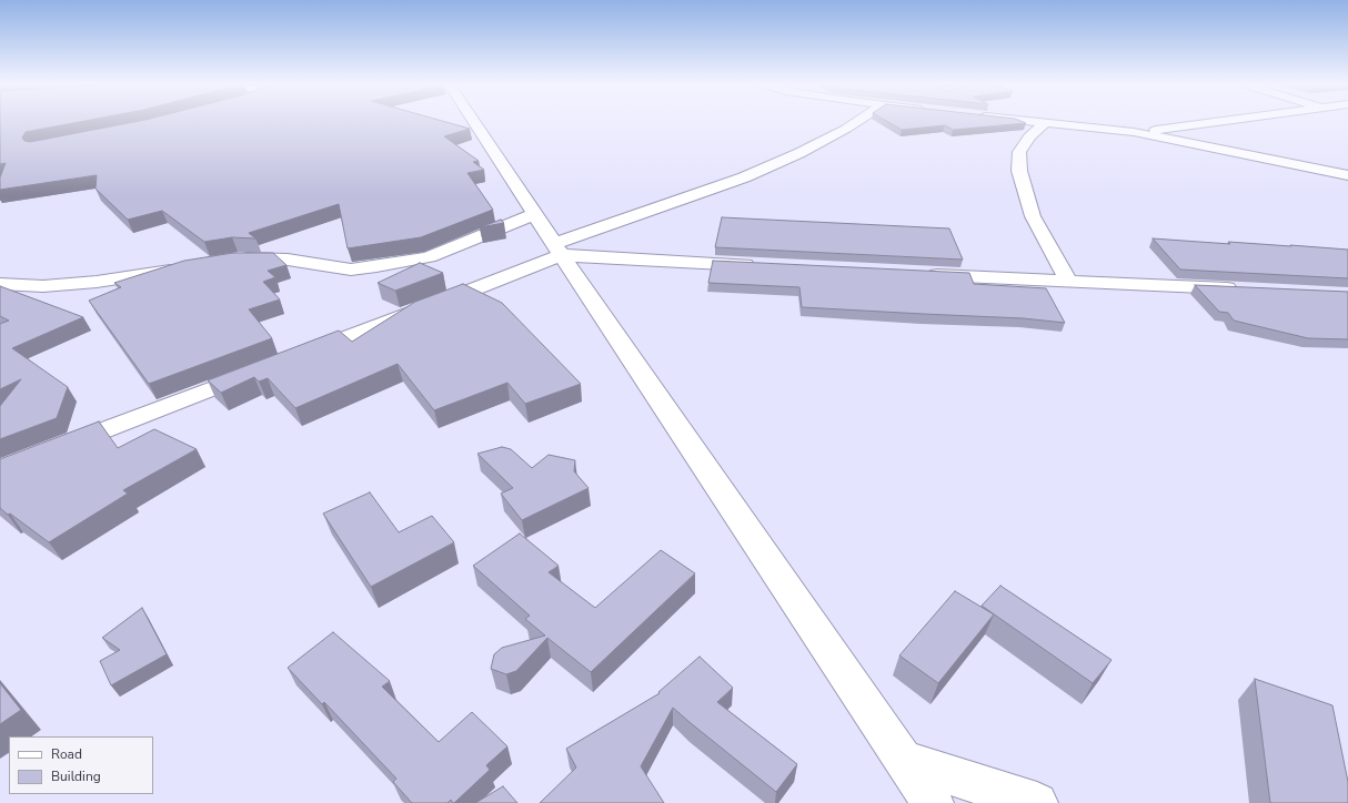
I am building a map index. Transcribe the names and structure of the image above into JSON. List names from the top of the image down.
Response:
{
  "legend": ["Road", "Building"]
}
